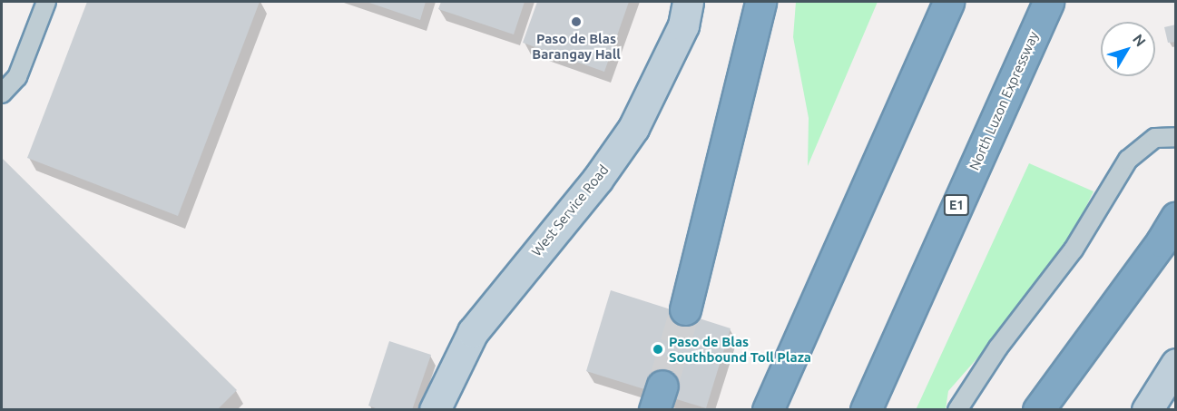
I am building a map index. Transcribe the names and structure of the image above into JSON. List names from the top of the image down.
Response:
{
  "streets": {
    "highway": ["North Luzon Expressway", "E1"],
    "street": ["West Service Road"]
  },
  "places": ["Paso de Blas Barangay Hall", "Paso de Blas Southbound Toll Plaza"],
  "north": "top right"
}
